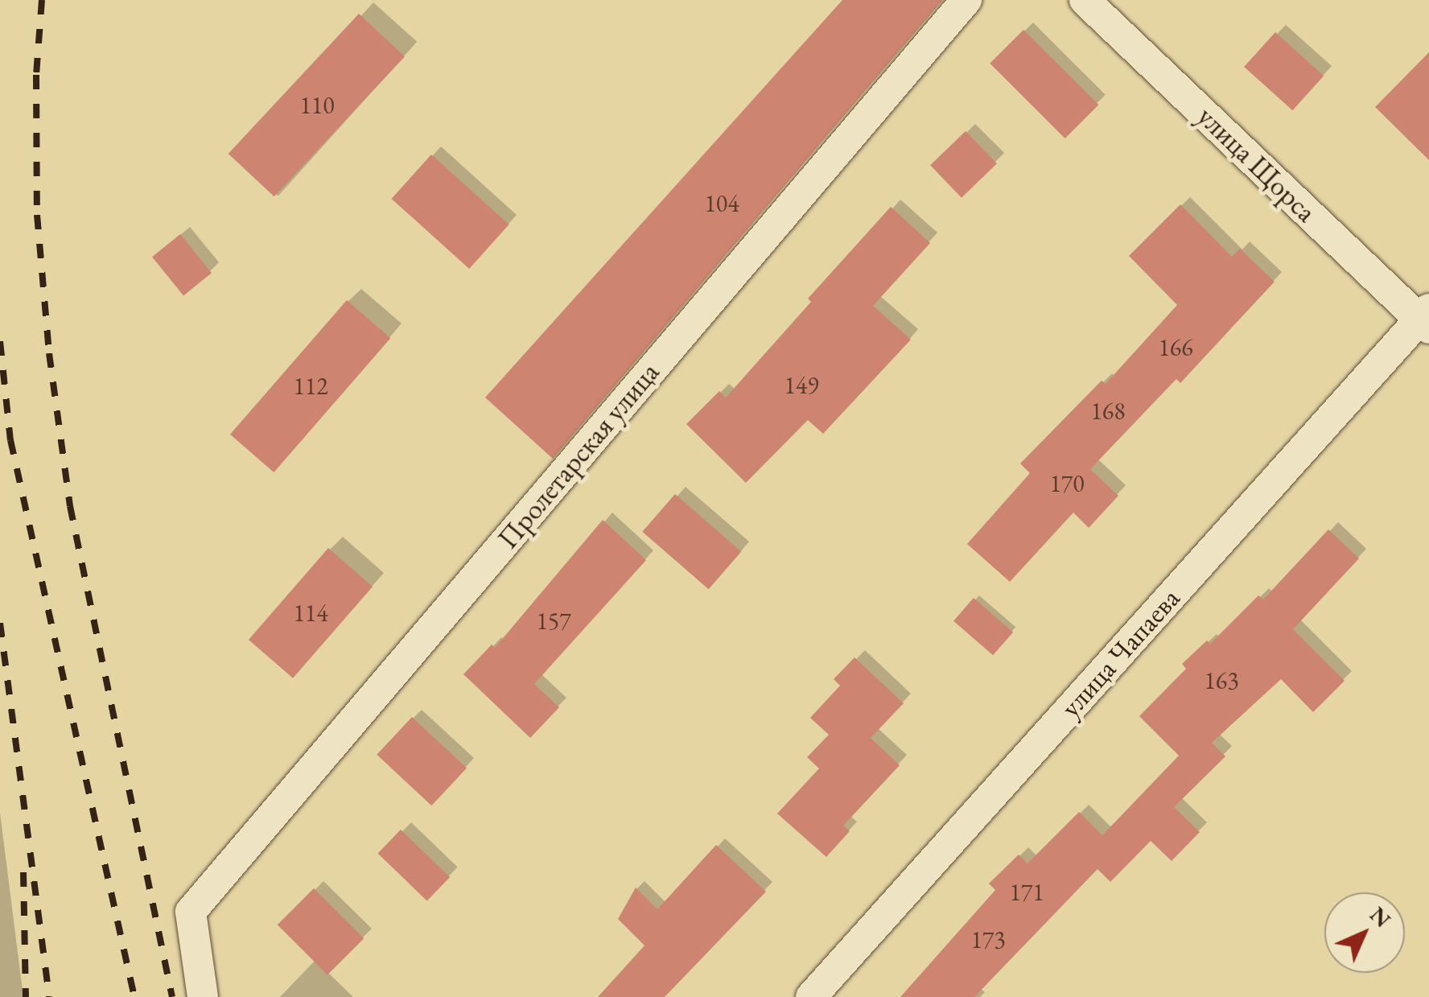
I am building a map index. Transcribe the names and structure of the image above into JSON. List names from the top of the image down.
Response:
{
  "streets": {
    "street": ["улица Щорса", "Пролетарская улица", "улица Чапаева"]
  },
  "crossings": [
    ["улица Щорса", "улица Чапаева"]
  ],
  "house_numbers": [
    "110",
    "104",
    "166",
    "149",
    "112",
    "168",
    "170",
    "114",
    "157",
    "163",
    "171",
    "173"
  ],
  "north": "top right"
}
